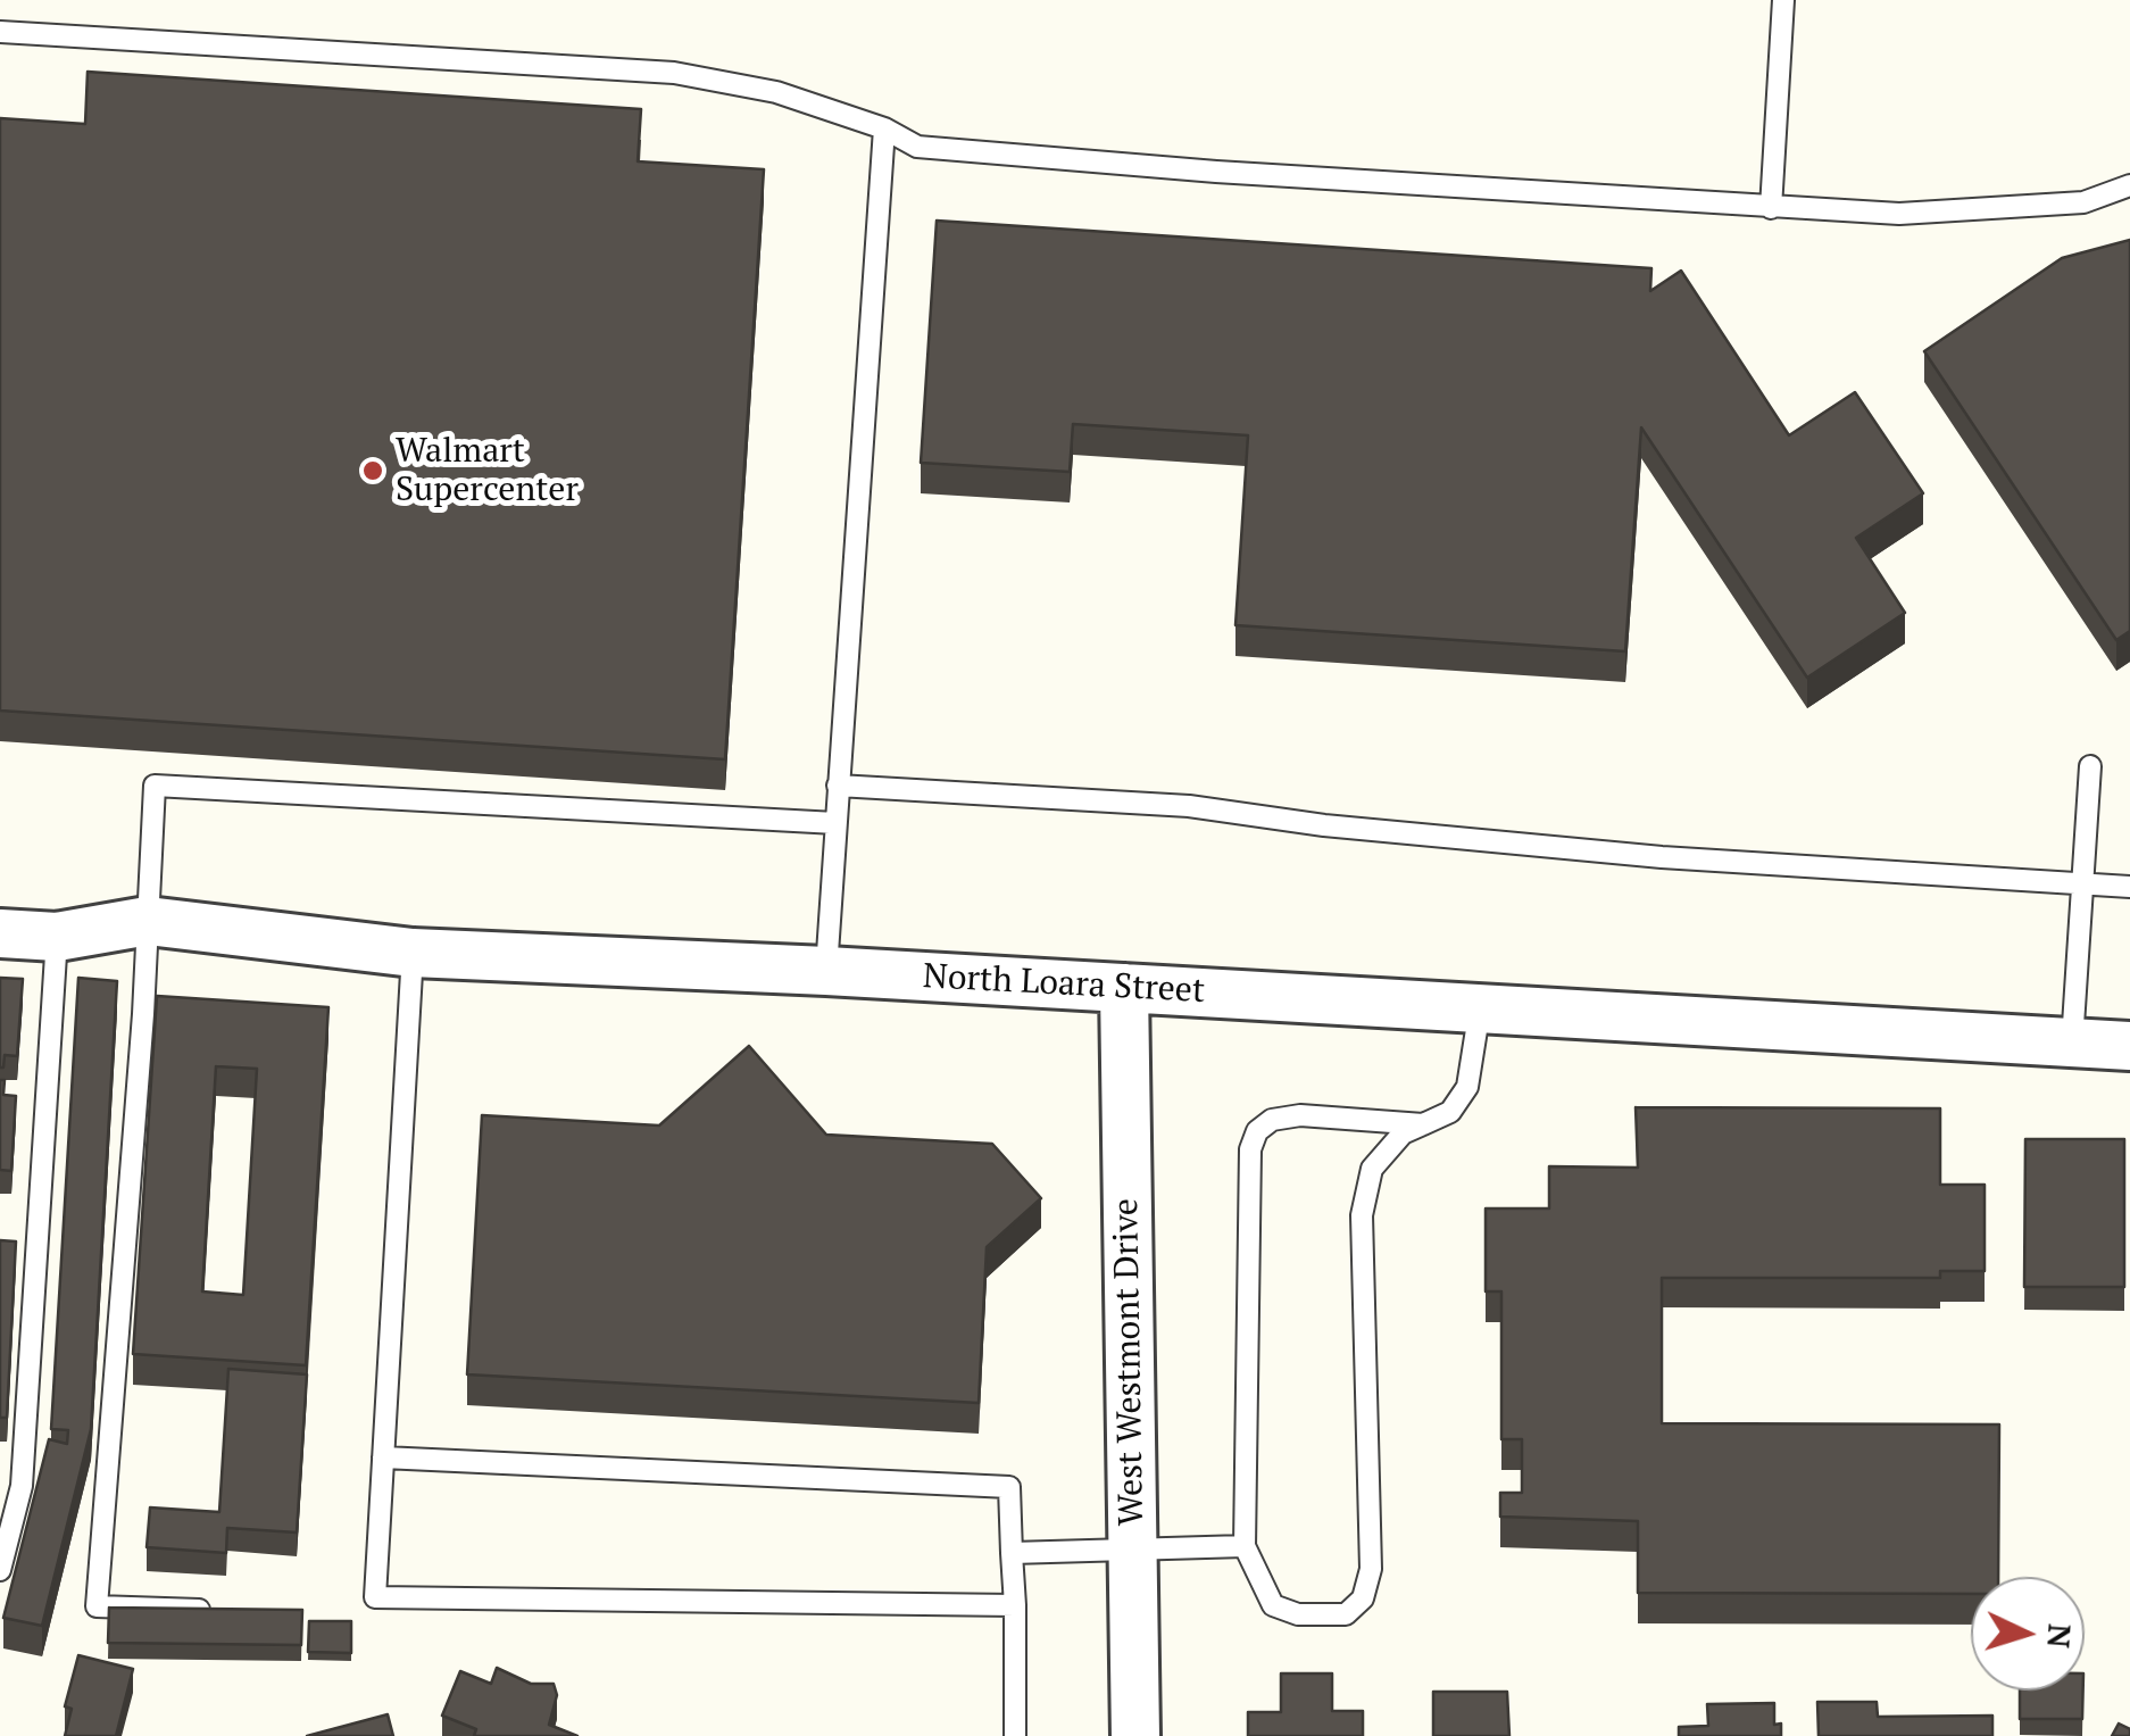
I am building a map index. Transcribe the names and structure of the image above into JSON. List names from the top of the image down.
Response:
{
  "streets": {
    "street": ["North Loara Street", "West Westmont Drive"]
  },
  "crossings": [
    ["North Loara Street", "West Westmont Drive"]
  ],
  "places": ["Walmart Supercenter"],
  "north": "right"
}
